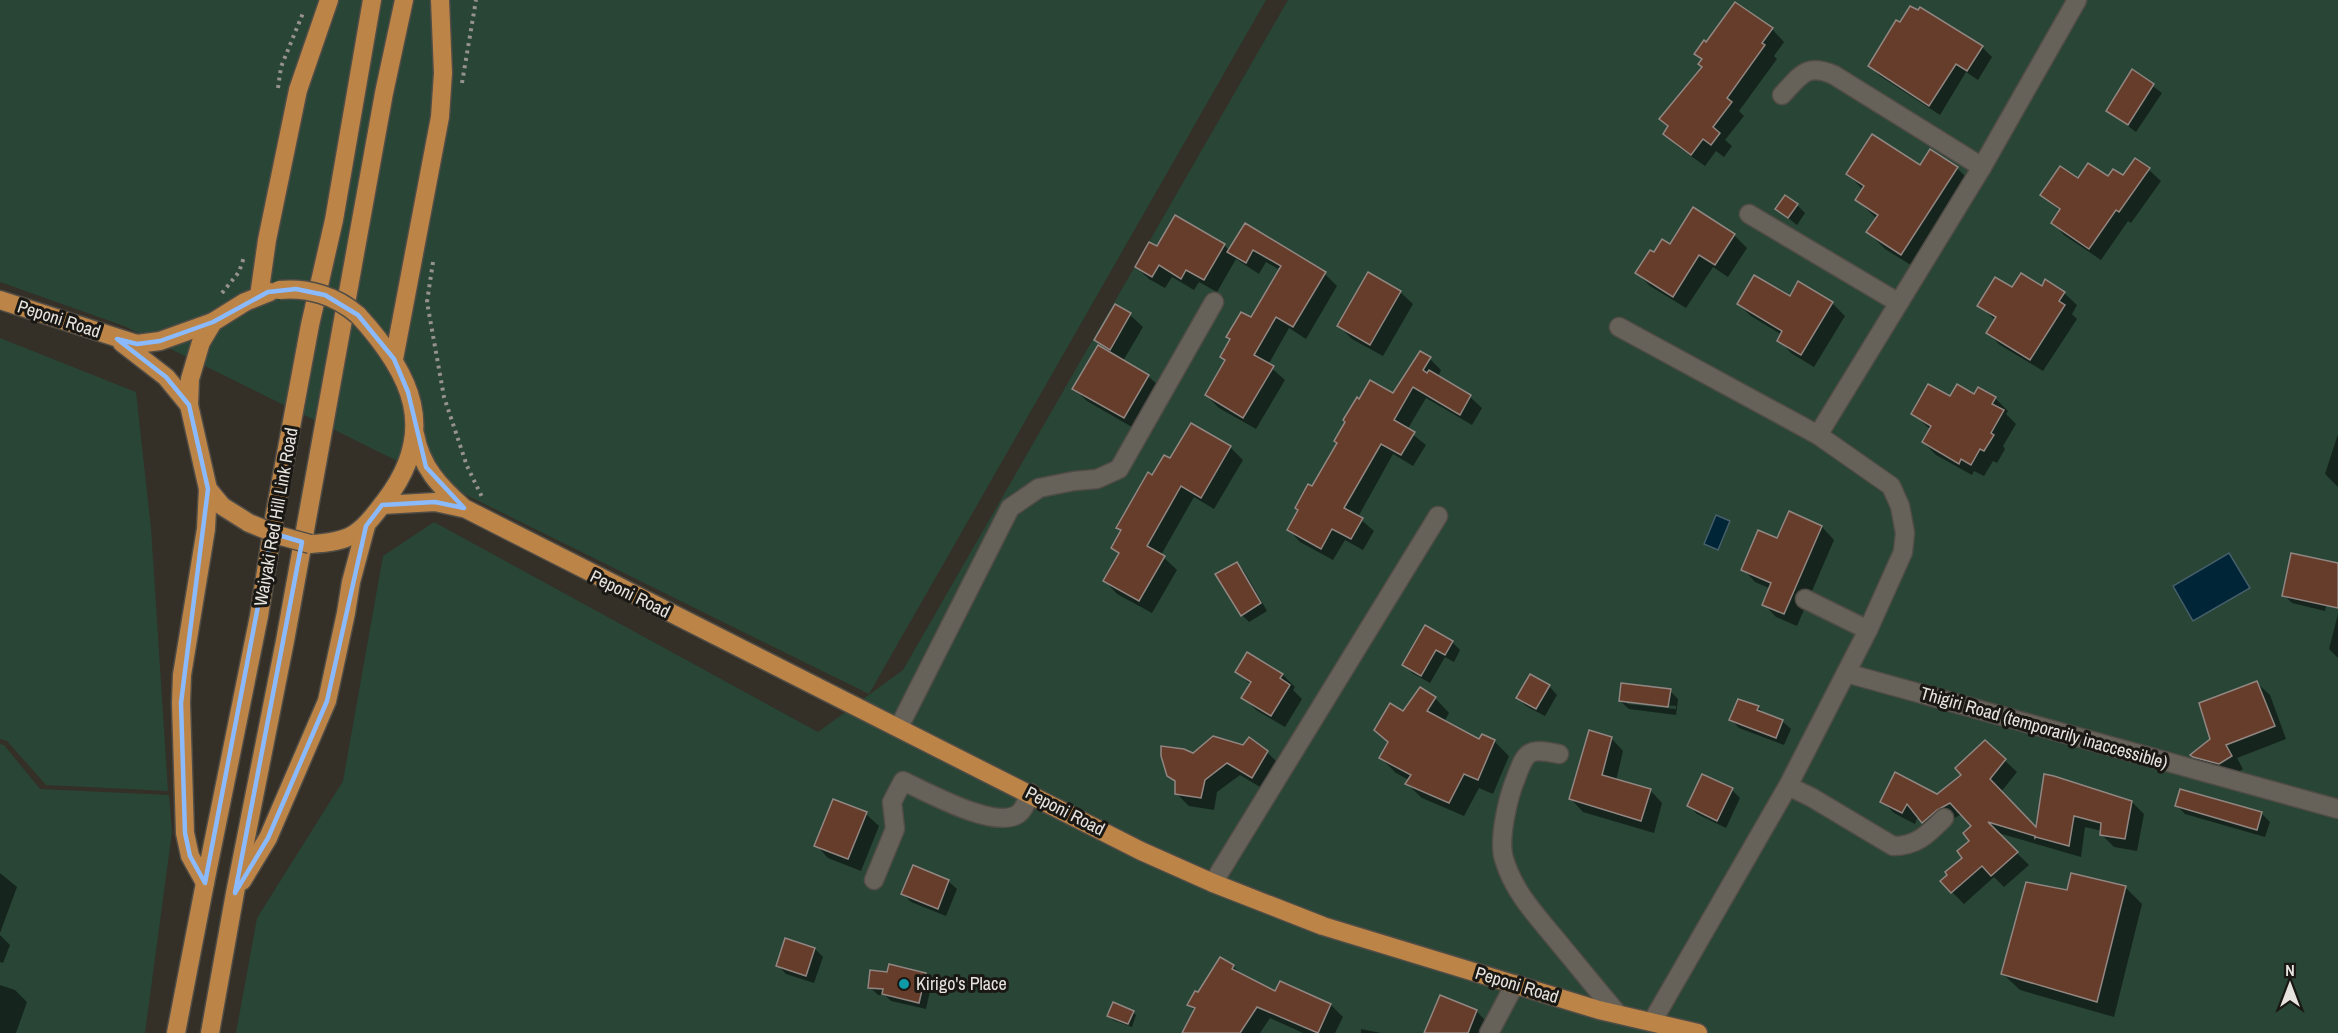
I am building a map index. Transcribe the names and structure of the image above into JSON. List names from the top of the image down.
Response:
{
  "streets": {
    "main road": ["Peponi Road", "Waiyaki Red Hill Link Road"],
    "street": ["Thigiri Road (temporarily inaccessible)"]
  },
  "places": ["Kirigo's Place"],
  "north": "top"
}
